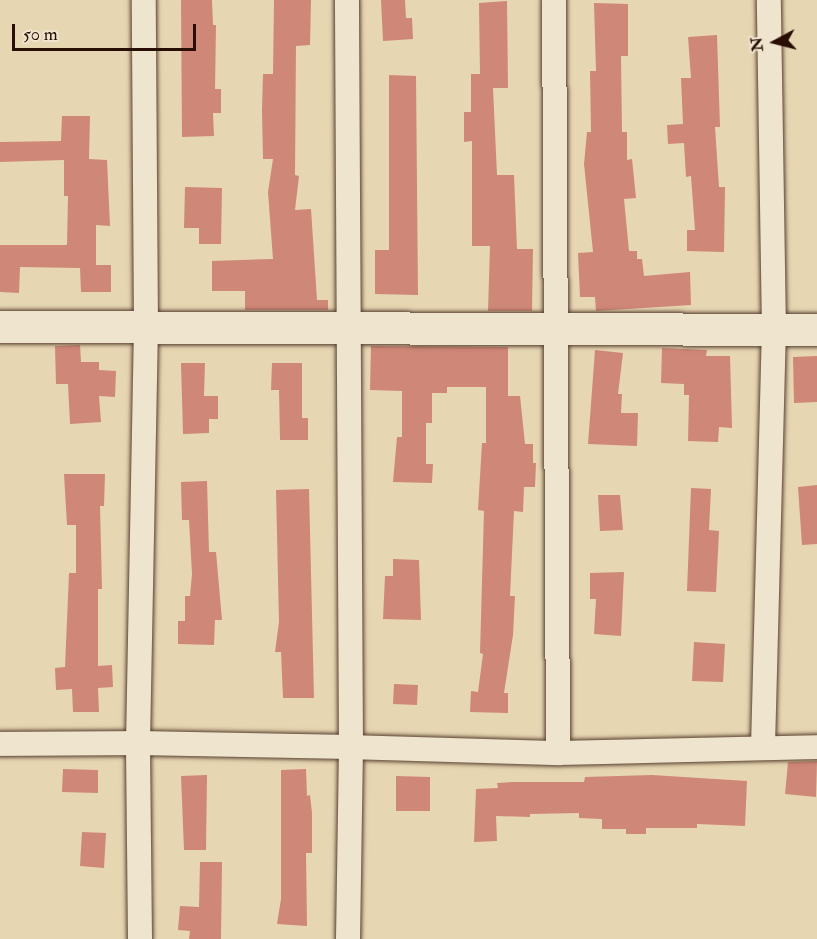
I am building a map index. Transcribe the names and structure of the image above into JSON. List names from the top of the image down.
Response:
{
  "scale_bar": "50 m",
  "north": "left"
}
